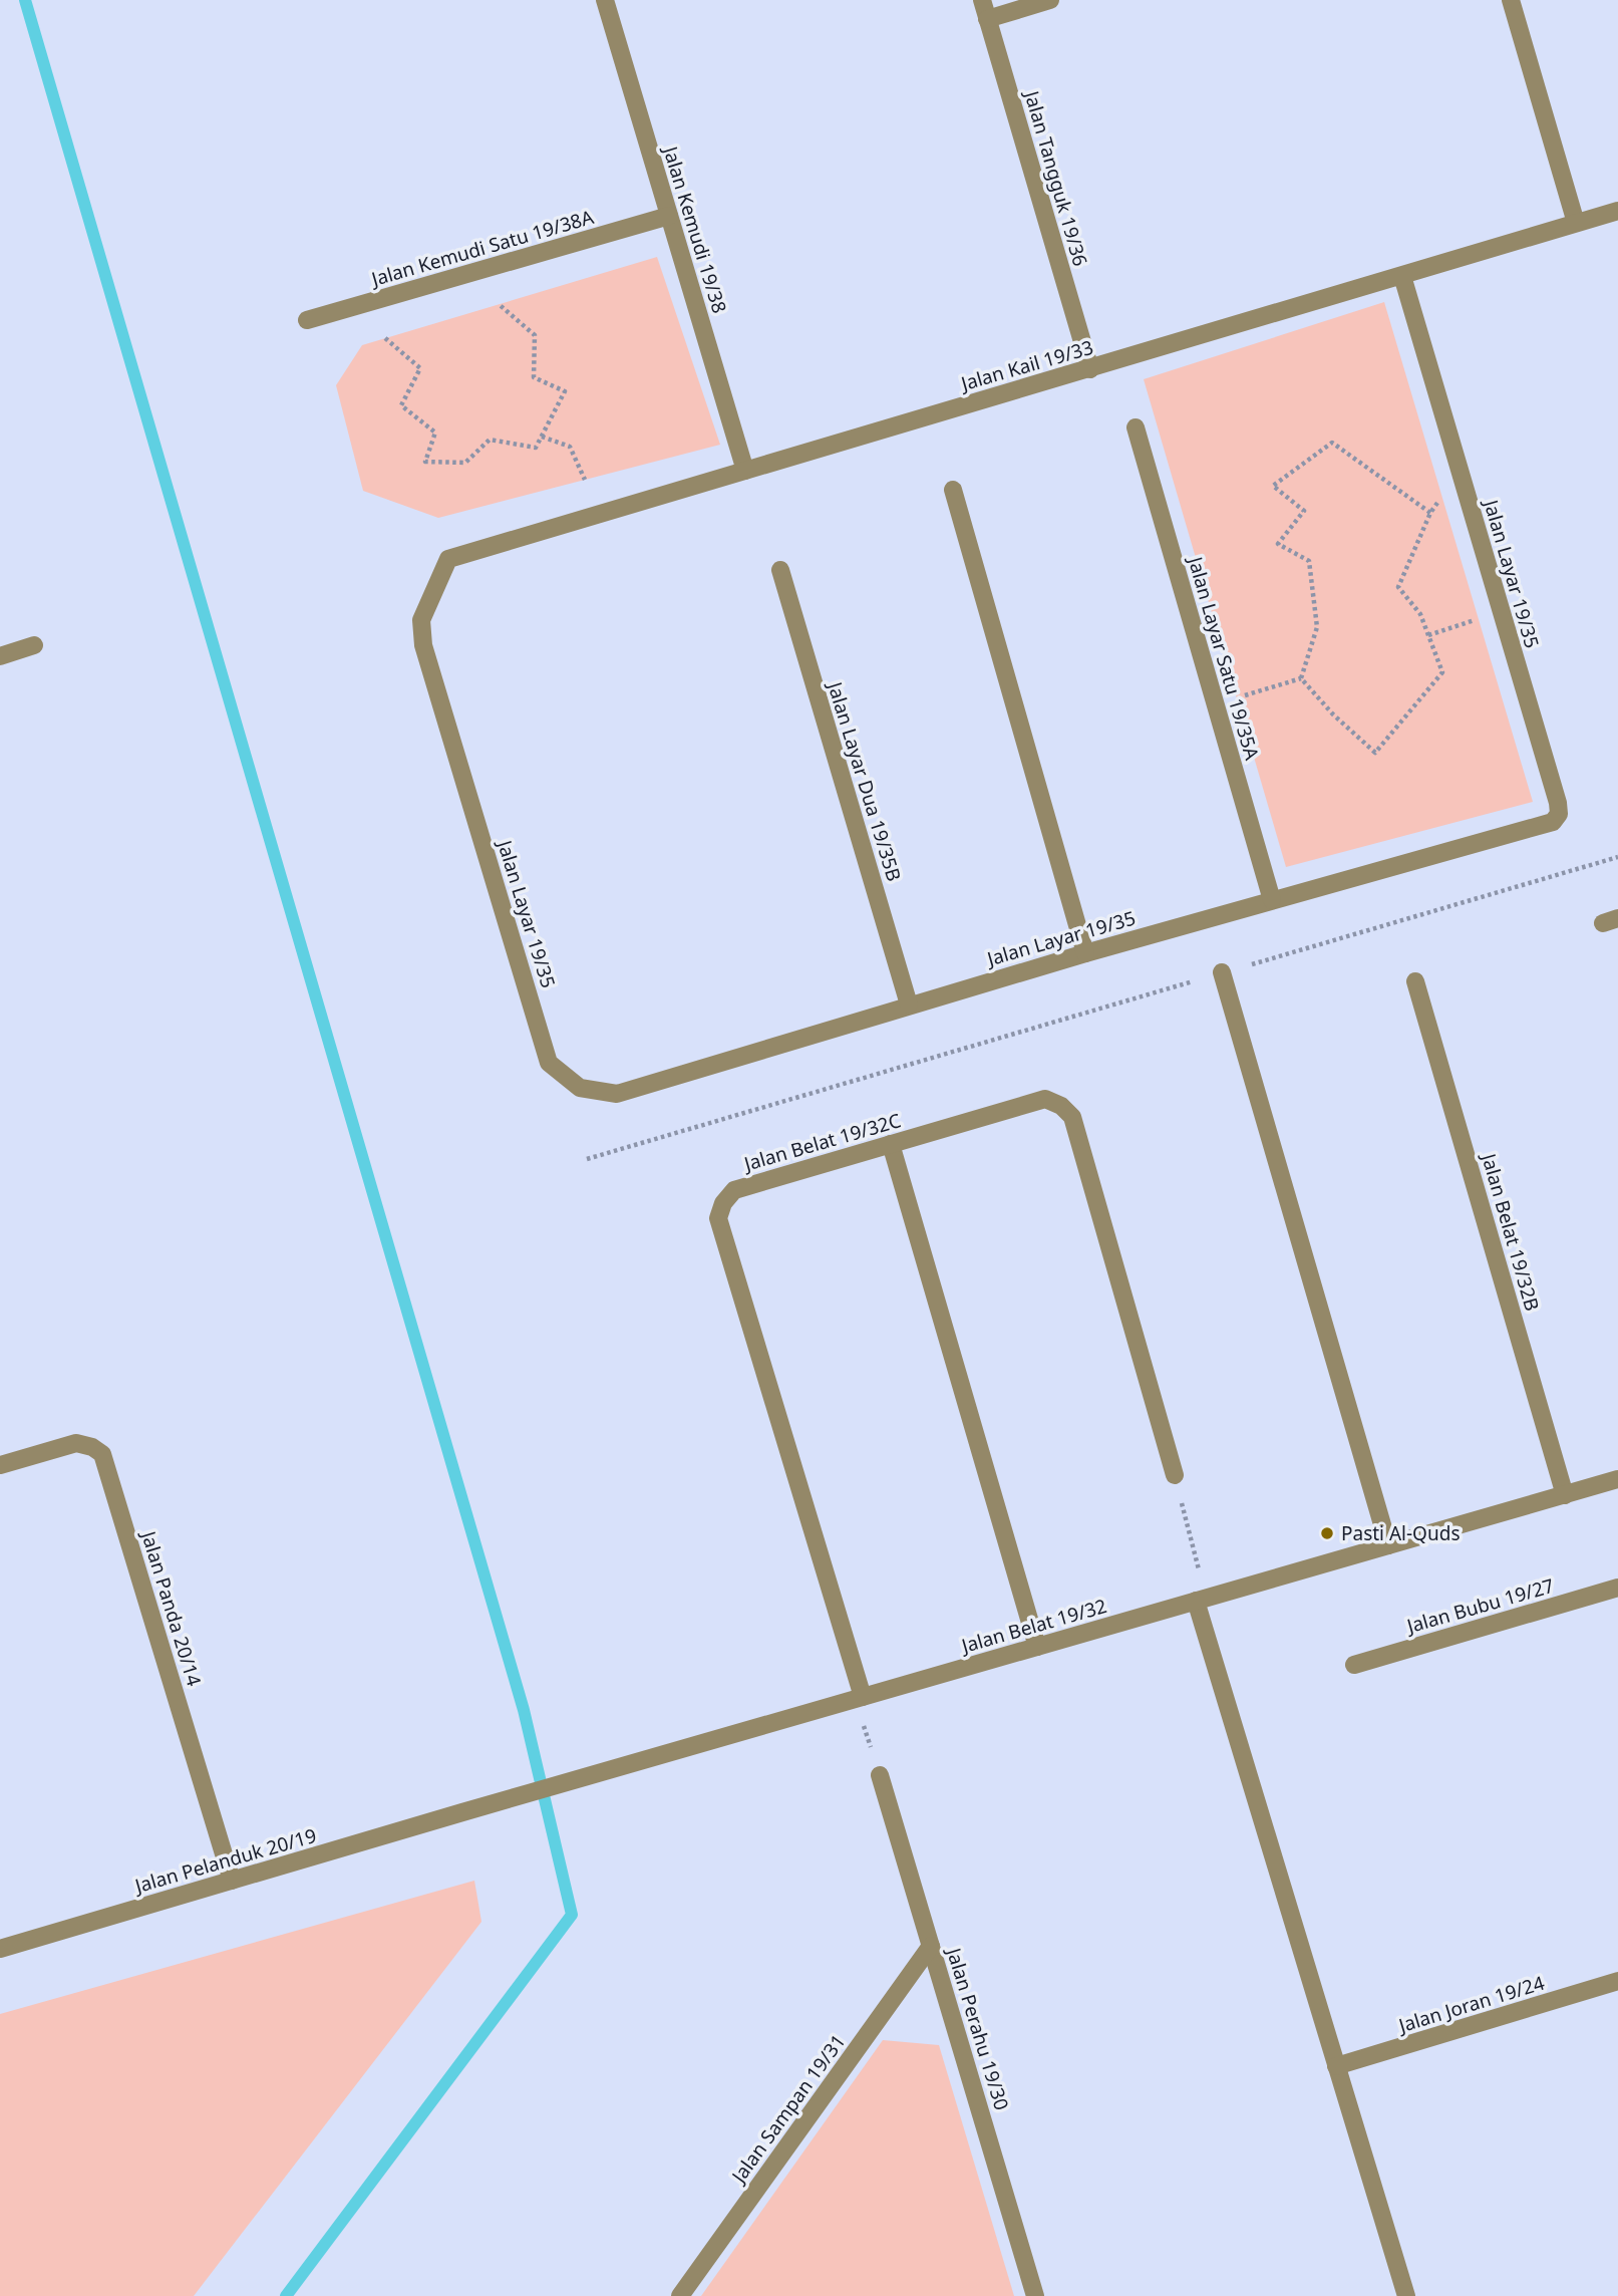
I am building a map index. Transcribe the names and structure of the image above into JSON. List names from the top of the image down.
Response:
{
  "streets": {
    "street": [
      "Jalan Tangguk 19/36",
      "Jalan Kemudi 19/38",
      "Jalan Kemudi Satu 19/38A",
      "Jalan Kail 19/33",
      "Jalan Layar 19/35",
      "Jalan Layar Satu 19/35A",
      "Jalan Layar Dua 19/35B",
      "Jalan Belat 19/32C",
      "Jalan Belat 19/32B",
      "Jalan Bubu 19/27",
      "Jalan Panda 20/14",
      "Jalan Belat 19/32",
      "Jalan Pelanduk 20/19",
      "Jalan Joran 19/24",
      "Jalan Perahu 19/30",
      "Jalan Sampan 19/31"
    ]
  },
  "crossings": [
    ["Jalan Tangguk 19/36", "Jalan Kail 19/33"],
    ["Jalan Kemudi 19/38", "Jalan Kemudi Satu 19/38A"],
    ["Jalan Kemudi 19/38", "Jalan Kail 19/33"],
    ["Jalan Kail 19/33", "Jalan Layar 19/35"],
    ["Jalan Layar 19/35", "Jalan Layar Satu 19/35A"],
    ["Jalan Layar 19/35", "Jalan Layar Dua 19/35B"],
    ["Jalan Belat 19/32C", "Jalan Belat 19/32"],
    ["Jalan Belat 19/32B", "Jalan Belat 19/32"],
    ["Jalan Panda 20/14", "Jalan Pelanduk 20/19"],
    ["Jalan Belat 19/32", "Jalan Pelanduk 20/19"],
    ["Jalan Perahu 19/30", "Jalan Sampan 19/31"]
  ],
  "places": ["Pasti Al-Quds"]
}
